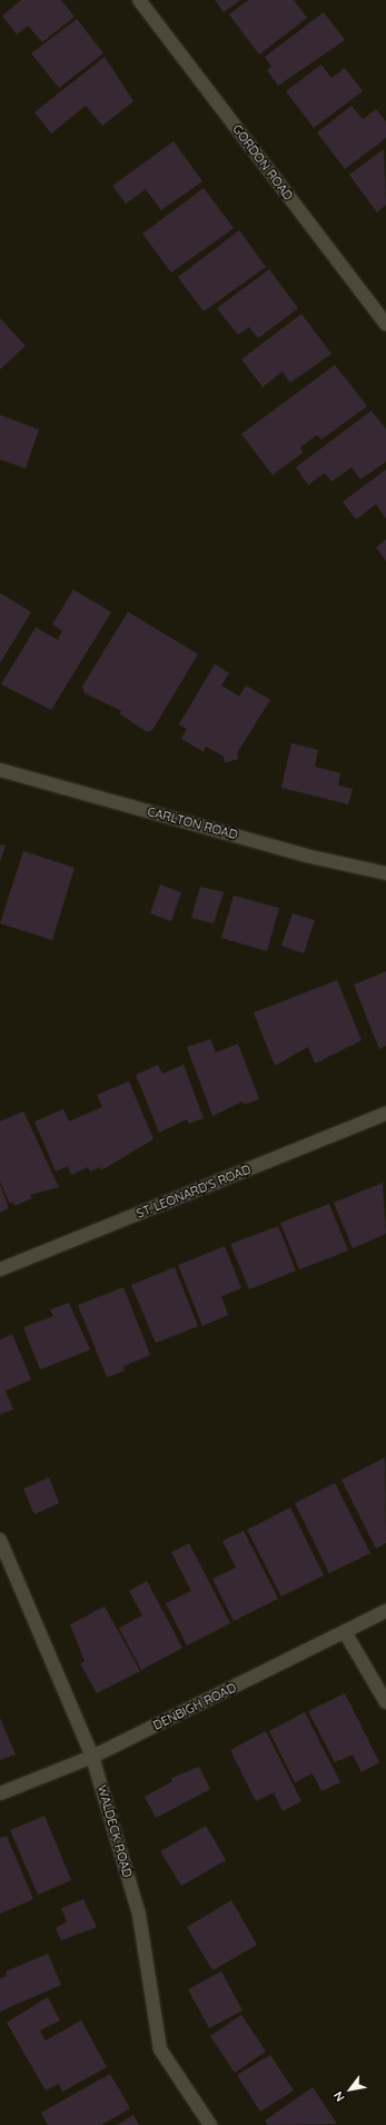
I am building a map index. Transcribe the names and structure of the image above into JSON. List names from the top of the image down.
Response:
{
  "streets": {
    "street": [
      "GORDON ROAD",
      "CARLTON ROAD",
      "ST. LEONARD'S ROAD",
      "DENBIGH ROAD",
      "WALDECK ROAD"
    ]
  },
  "crossings": [
    ["DENBIGH ROAD", "WALDECK ROAD"]
  ],
  "north": "bottom left"
}
